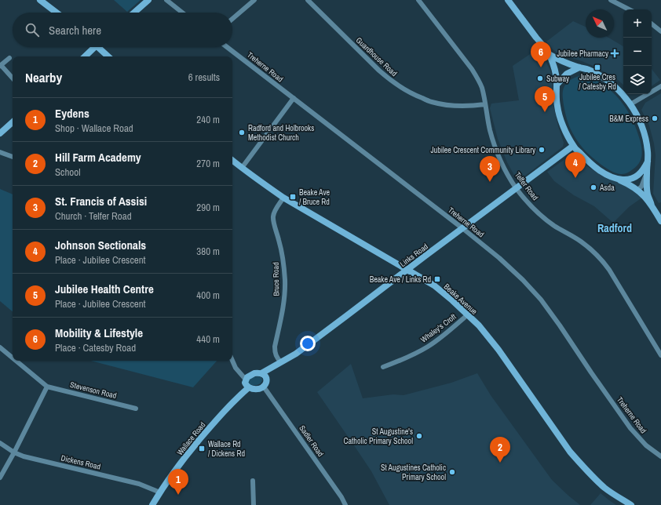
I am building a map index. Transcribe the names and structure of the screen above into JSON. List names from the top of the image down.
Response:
{
  "streets": {
    "street": [
      "Guardhouse Road",
      "Treherne Road",
      "Telfer Road",
      "Links Road",
      "Bruce Road",
      "Beake Avenue",
      "Whaley's Croft",
      "Stevenson Road",
      "Wallace Road",
      "Sadler Road",
      "Dickens Road"
    ]
  },
  "crossings": [
    ["Guardhouse Road", "Telfer Road"],
    ["Treherne Road", "Links Road"],
    ["Telfer Road", "Links Road"],
    ["Links Road", "Bruce Road"],
    ["Links Road", "Beake Avenue"],
    ["Links Road", "Wallace Road"],
    ["Links Road", "Sadler Road"],
    ["Bruce Road", "Beake Avenue"],
    ["Beake Avenue", "Whaley's Croft"],
    ["Wallace Road", "Sadler Road"],
    ["Wallace Road", "Dickens Road"]
  ],
  "districts": ["Radford"],
  "places": {
    "health": ["Jubilee Pharmacy"],
    "transit": [
      "Jubilee Cres / Catesby Rd",
      "Beake Ave / Bruce Rd",
      "Beake Ave / Links Rd",
      "Wallace Rd / Dickens Rd"
    ],
    "other": [
      "Subway",
      "B&M Express",
      "Radford and Holbrooks Methodist Church",
      "Jubilee Crescent Community Library",
      "Asda",
      "St Augustine's Catholic Primary School",
      "St Augustines Catholic Primary School"
    ]
  },
  "north": "top left",
  "page": {
    "map_buttons": ["+", "−"],
    "search": "Search here",
    "pins": [
      "6",
      "5",
      "4",
      "3",
      "2",
      "1"
    ],
    "heading": ["Nearby", "6 results"],
    "list": [
      {
        "mark": "1",
        "name": "Eydens",
        "note": "Shop · Wallace Road",
        "value": "240 m"
      },
      {
        "mark": "2",
        "name": "Hill Farm Academy",
        "note": "School",
        "value": "270 m"
      },
      {
        "mark": "3",
        "name": "St. Francis of Assisi",
        "note": "Church · Telfer Road",
        "value": "290 m"
      },
      {
        "mark": "4",
        "name": "Johnson Sectionals",
        "note": "Place · Jubilee Crescent",
        "value": "380 m"
      },
      {
        "mark": "5",
        "name": "Jubilee Health Centre",
        "note": "Place · Jubilee Crescent",
        "value": "400 m"
      },
      {
        "mark": "6",
        "name": "Mobility & Lifestyle",
        "note": "Place · Catesby Road",
        "value": "440 m"
      }
    ]
  }
}
